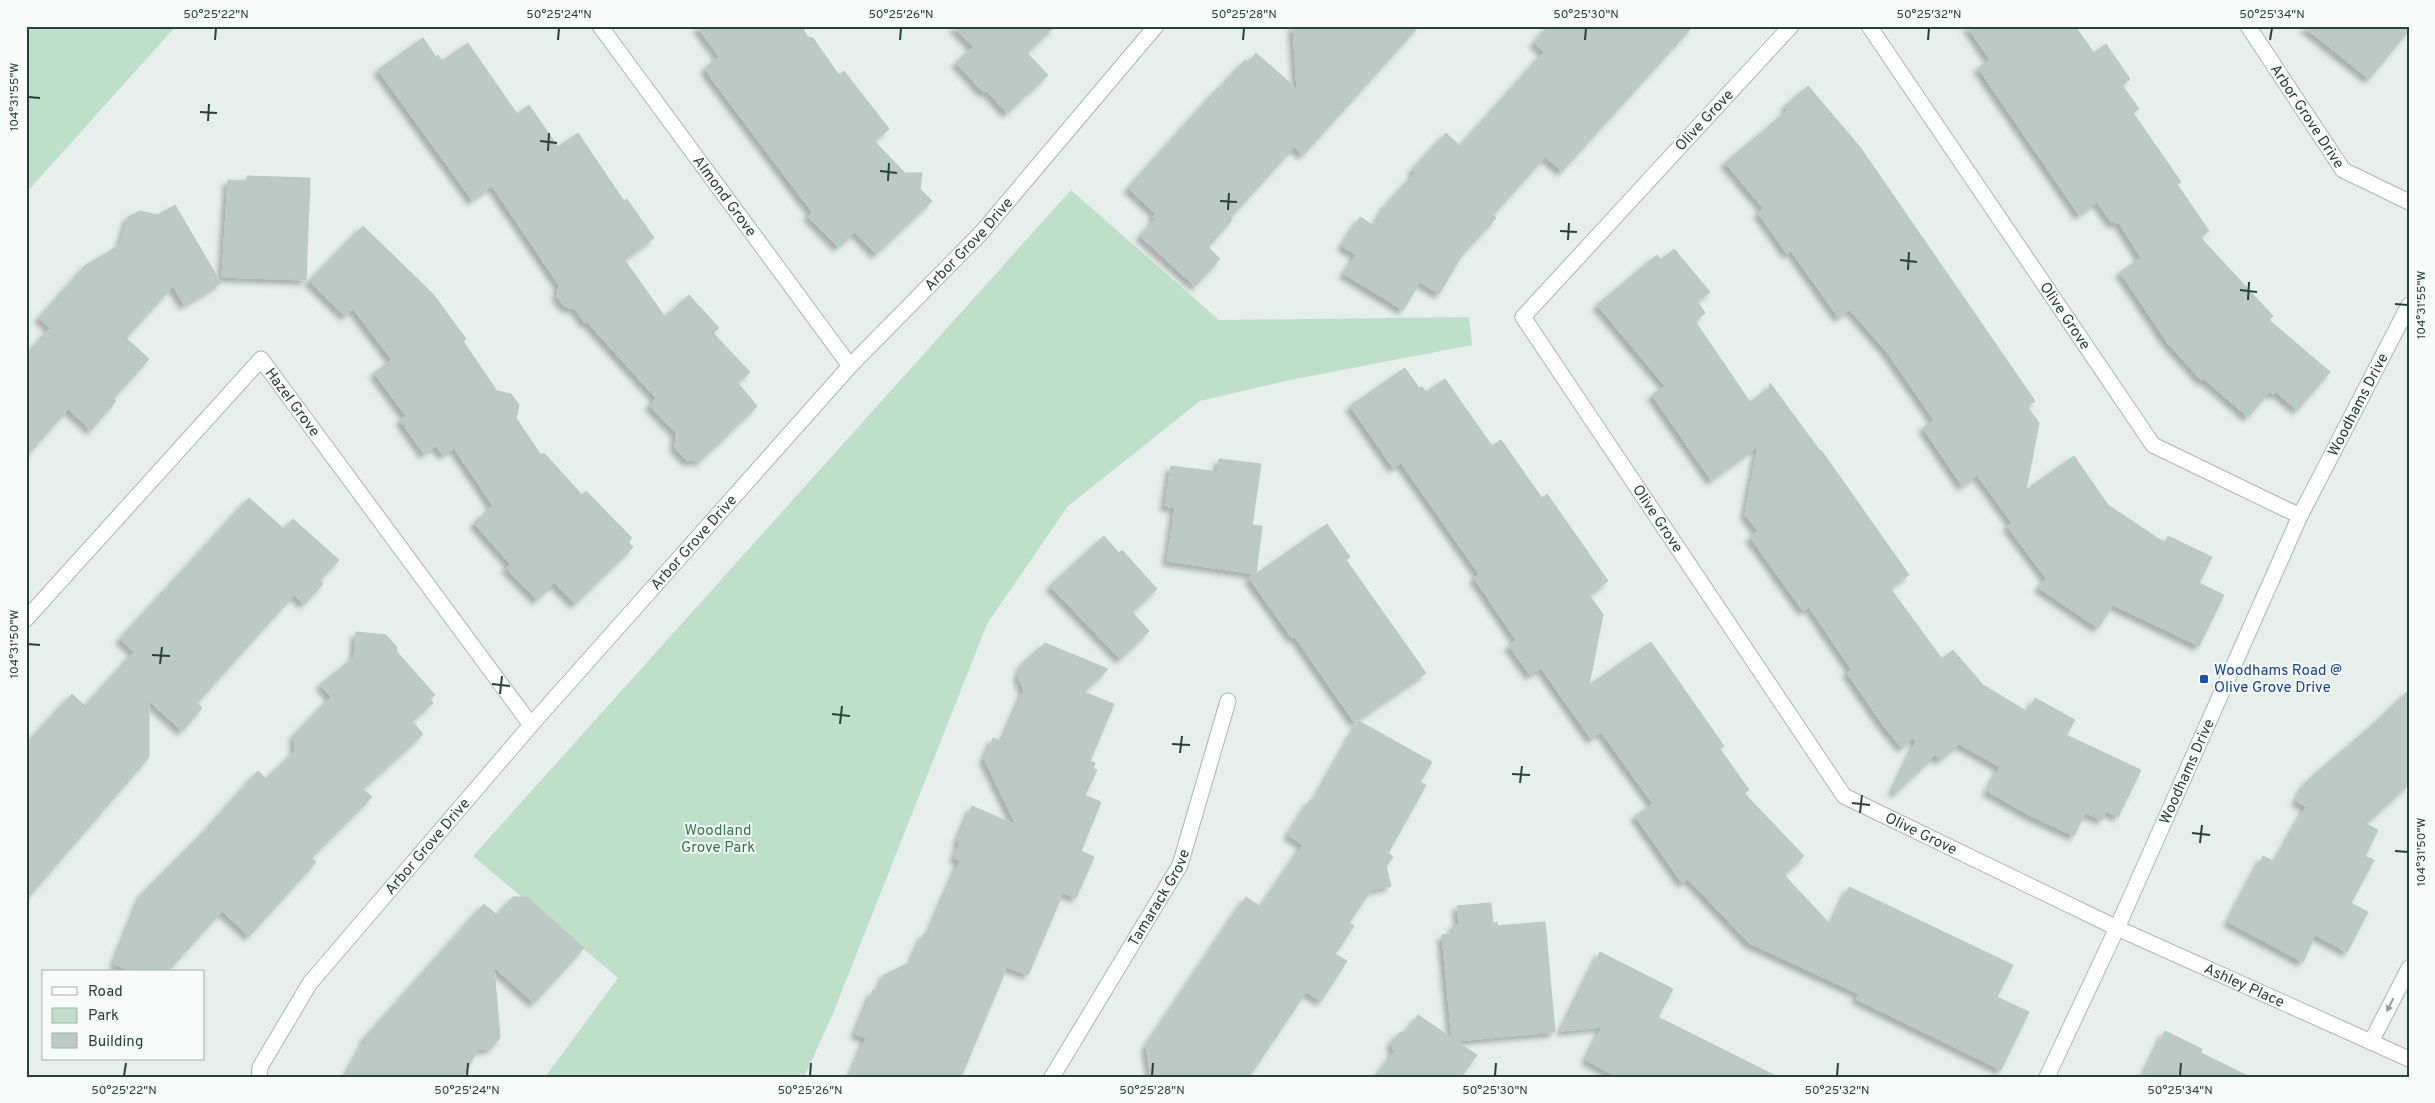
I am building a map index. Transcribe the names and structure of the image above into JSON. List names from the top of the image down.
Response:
{
  "streets": {
    "street": [
      "Arbor Grove Drive",
      "Olive Grove",
      "Almond Grove",
      "Hazel Grove",
      "Woodhams Drive",
      "Tamarack Grove",
      "Ashley Place"
    ]
  },
  "crossings": [
    ["Arbor Grove Drive", "Almond Grove"],
    ["Arbor Grove Drive", "Hazel Grove"],
    ["Olive Grove", "Woodhams Drive"],
    ["Olive Grove", "Ashley Place"],
    ["Woodhams Drive", "Ashley Place"]
  ],
  "parks": ["Woodland Grove Park"],
  "places": {
    "transit": ["Woodhams Road @ Olive Grove Drive"]
  },
  "legend": ["Road", "Park", "Building"],
  "coordinates": [
    "50°25'22\"N",
    "50°25'24\"N",
    "50°25'26\"N",
    "50°25'28\"N",
    "50°25'30\"N",
    "50°25'32\"N",
    "50°25'34\"N",
    "104°31'55\"W",
    "104°31'50\"W"
  ]
}
